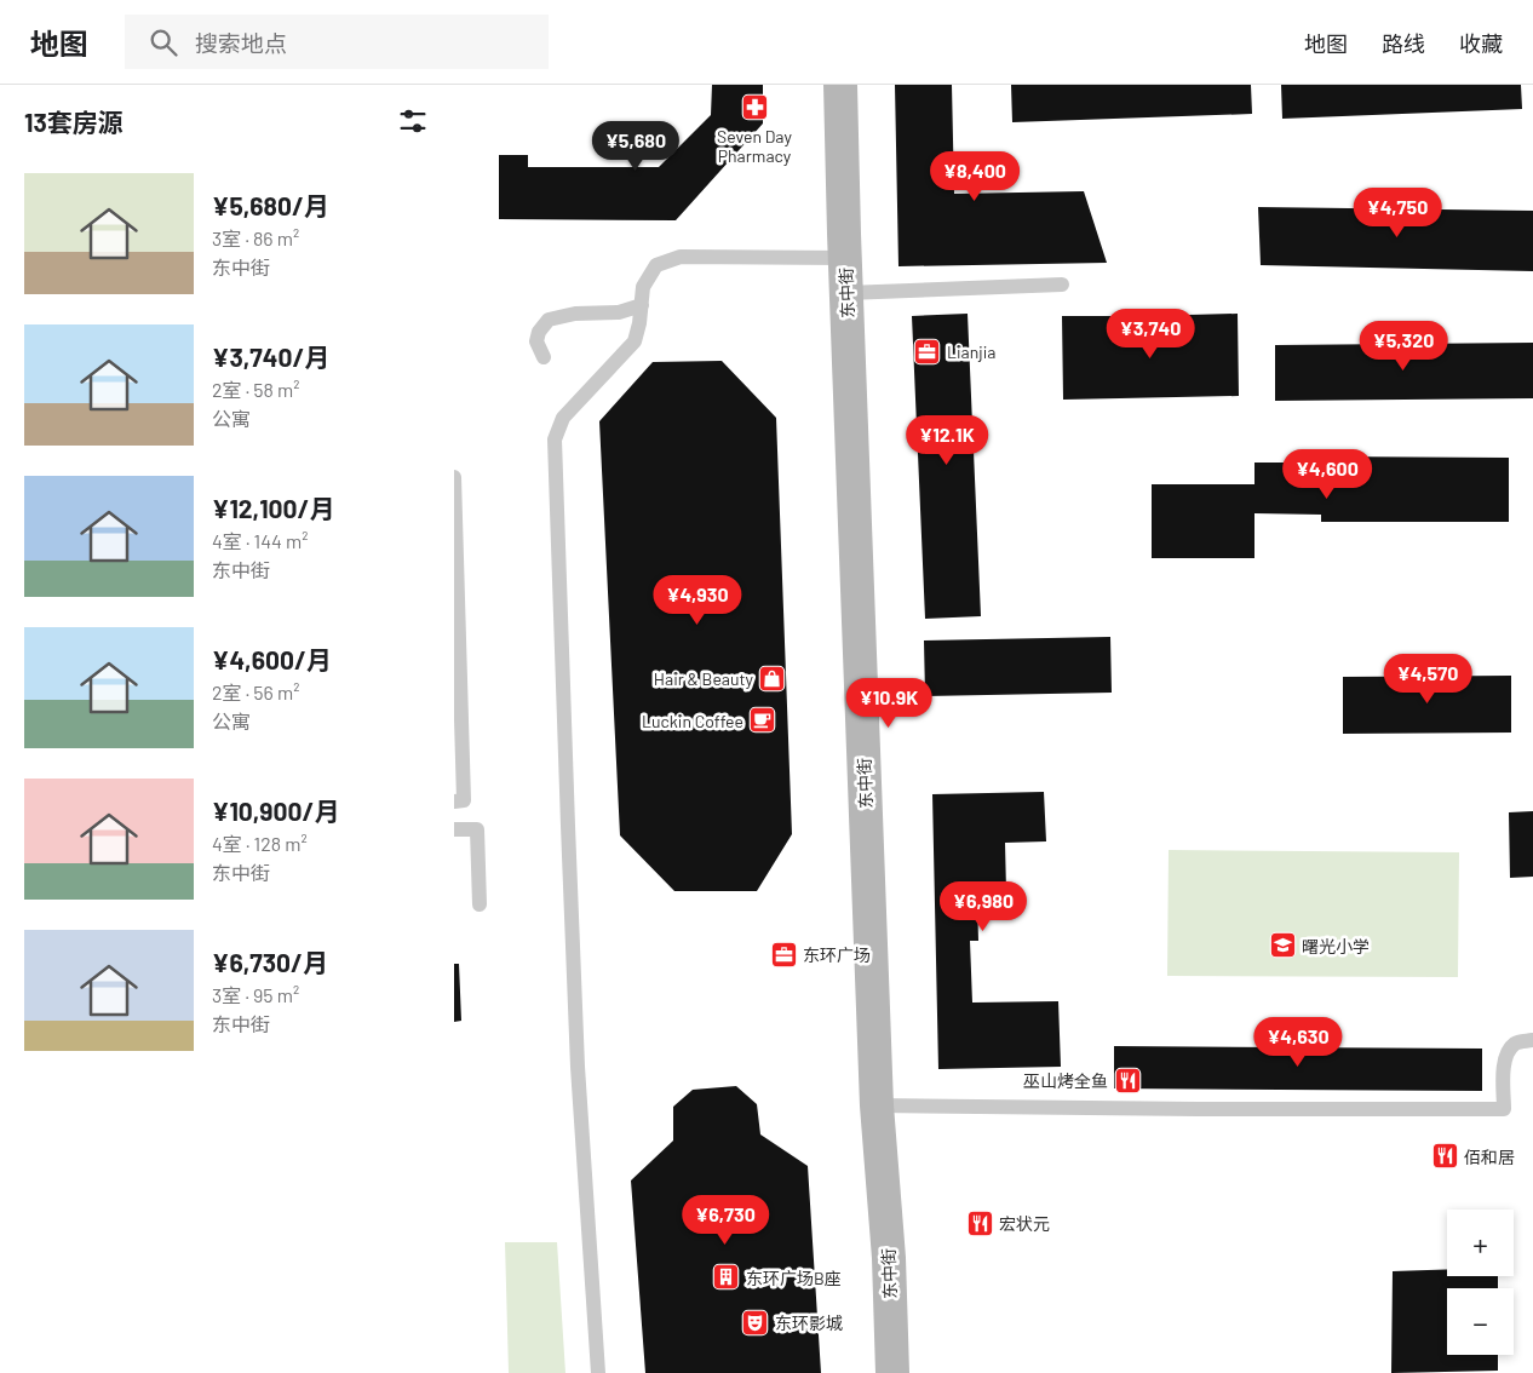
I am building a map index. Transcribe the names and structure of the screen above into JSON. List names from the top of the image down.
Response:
{
  "streets": {
    "street": ["东中街"]
  },
  "places": {
    "pharmacy": ["Seven Day Pharmacy"],
    "office": ["Lianjia", "东环广场"],
    "shop": ["Hair & Beauty"],
    "cafe": ["Luckin Coffee"],
    "school or university": ["曙光小学"],
    "restaurant": ["巫山烤全鱼", "佰和居", "宏状元"],
    "building": ["东环广场B座"],
    "theatre": ["东环影城"]
  },
  "page": {
    "header": "地图",
    "search": "搜索地点",
    "nav": ["地图", "路线", "收藏"],
    "heading": "13套房源",
    "price": [
      "¥5,680",
      "¥8,400",
      "¥4,750",
      "¥3,740",
      "¥5,320",
      "¥12.1K",
      "¥4,600",
      "¥4,930",
      "¥4,570",
      "¥10.9K",
      "¥6,980",
      "¥4,630",
      "¥6,730"
    ],
    "list": [
      {
        "name": "¥5,680/月",
        "note": "3室 · 86 m² · 东中街"
      },
      {
        "name": "¥3,740/月",
        "note": "2室 · 58 m² · 公寓"
      },
      {
        "name": "¥12,100/月",
        "note": "4室 · 144 m² · 东中街"
      },
      {
        "name": "¥4,600/月",
        "note": "2室 · 56 m² · 公寓"
      },
      {
        "name": "¥10,900/月",
        "note": "4室 · 128 m² · 东中街"
      },
      {
        "name": "¥6,730/月",
        "note": "3室 · 95 m² · 东中街"
      }
    ],
    "map_buttons": ["+", "−"]
  }
}
